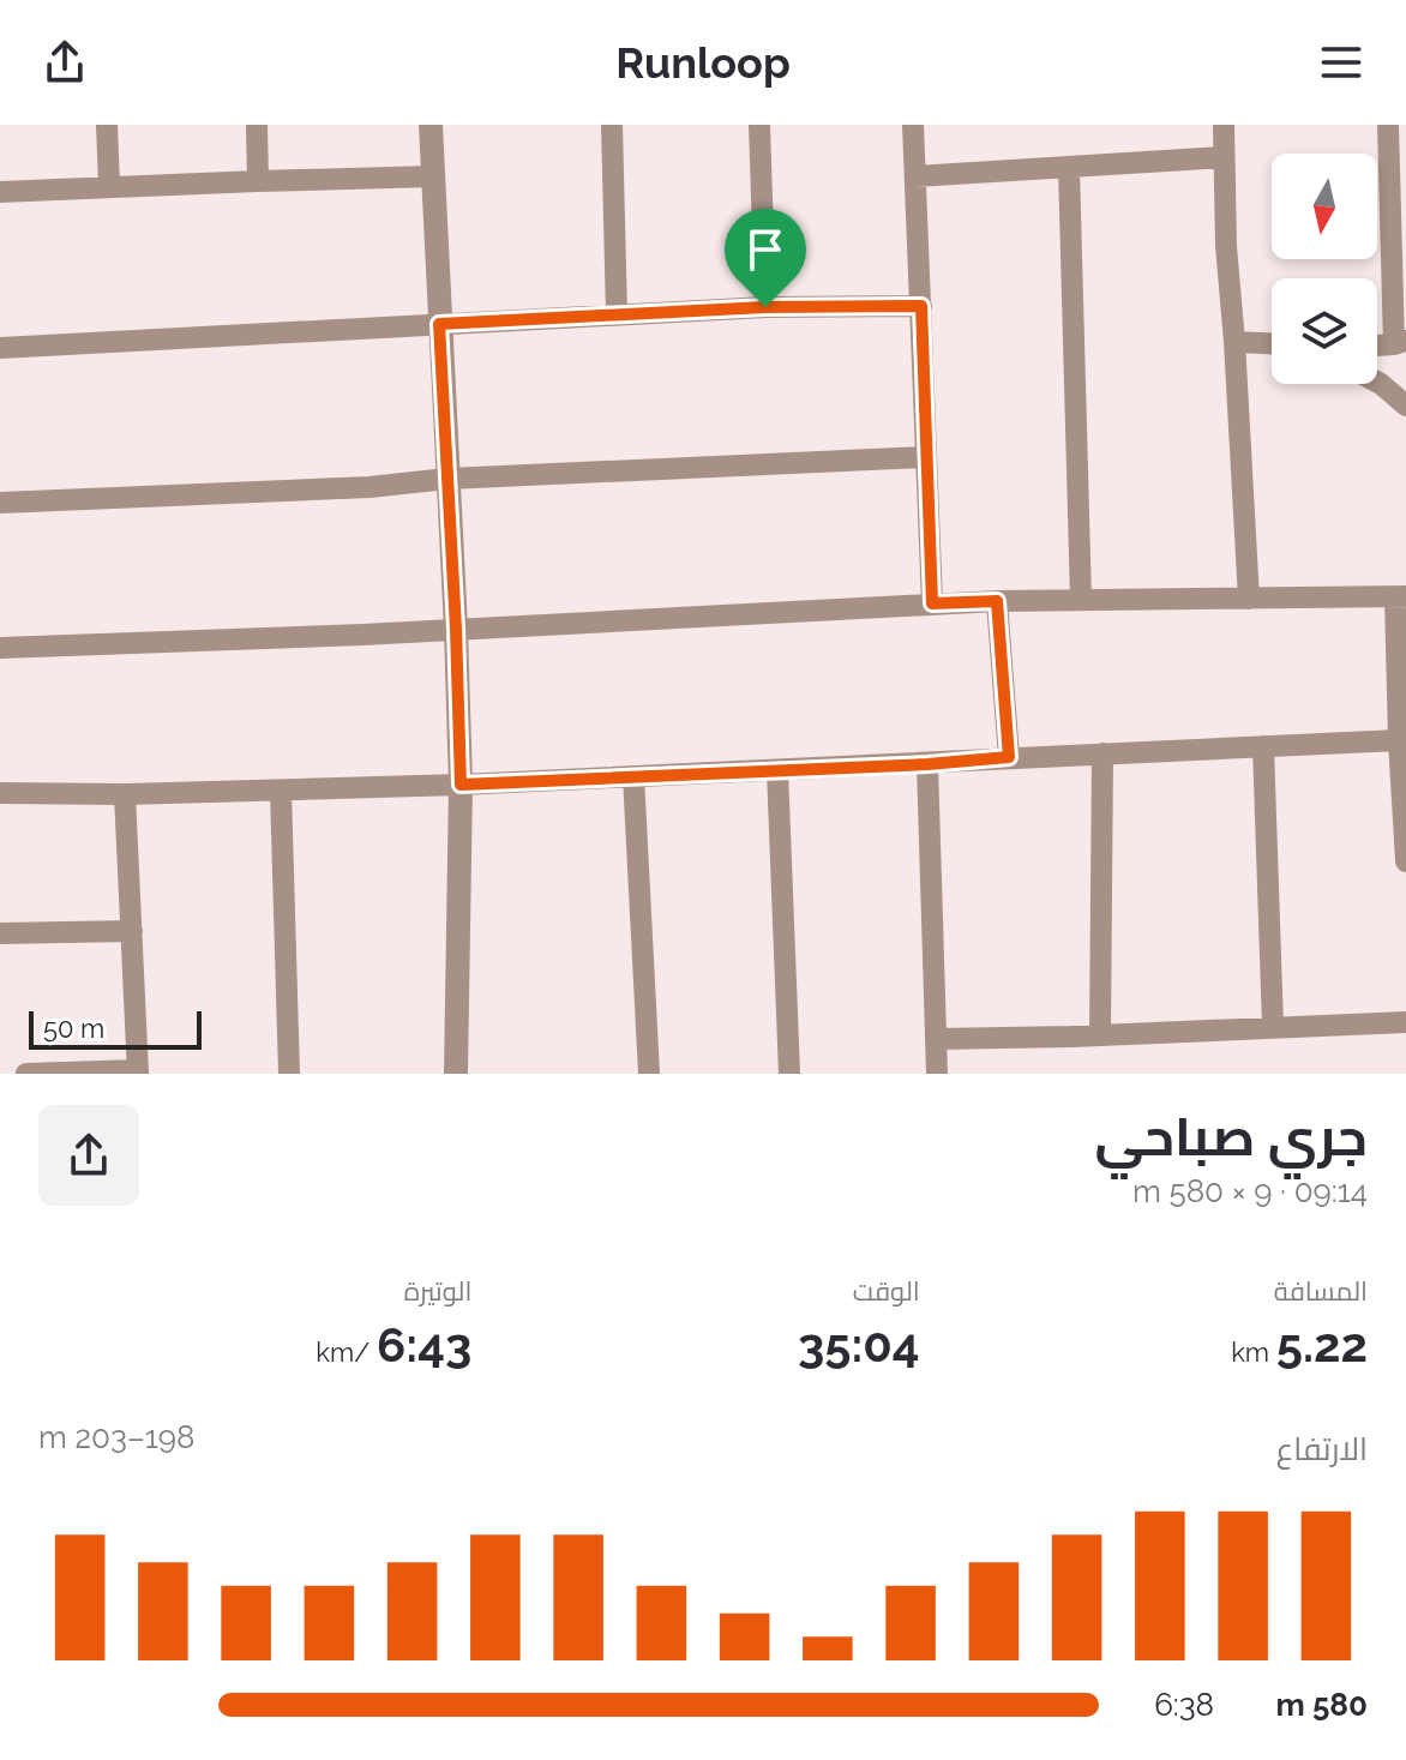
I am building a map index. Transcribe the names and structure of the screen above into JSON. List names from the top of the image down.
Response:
{
  "scale_bar": "50 m",
  "north": "bottom",
  "page": {
    "header": "Runloop",
    "scale": "50 m",
    "heading": ["جري صباحي", "09:14 · 9 × 580 m"],
    "stats": [
      ["المسافة", "5.22 km"],
      ["الوقت", "35:04"],
      ["الوتيرة", "6:43 /km"]
    ],
    "chart": ["الارتفاع", "198–203 m"],
    "list": [
      {
        "name": "580 m",
        "note": "6:38"
      }
    ]
  }
}
